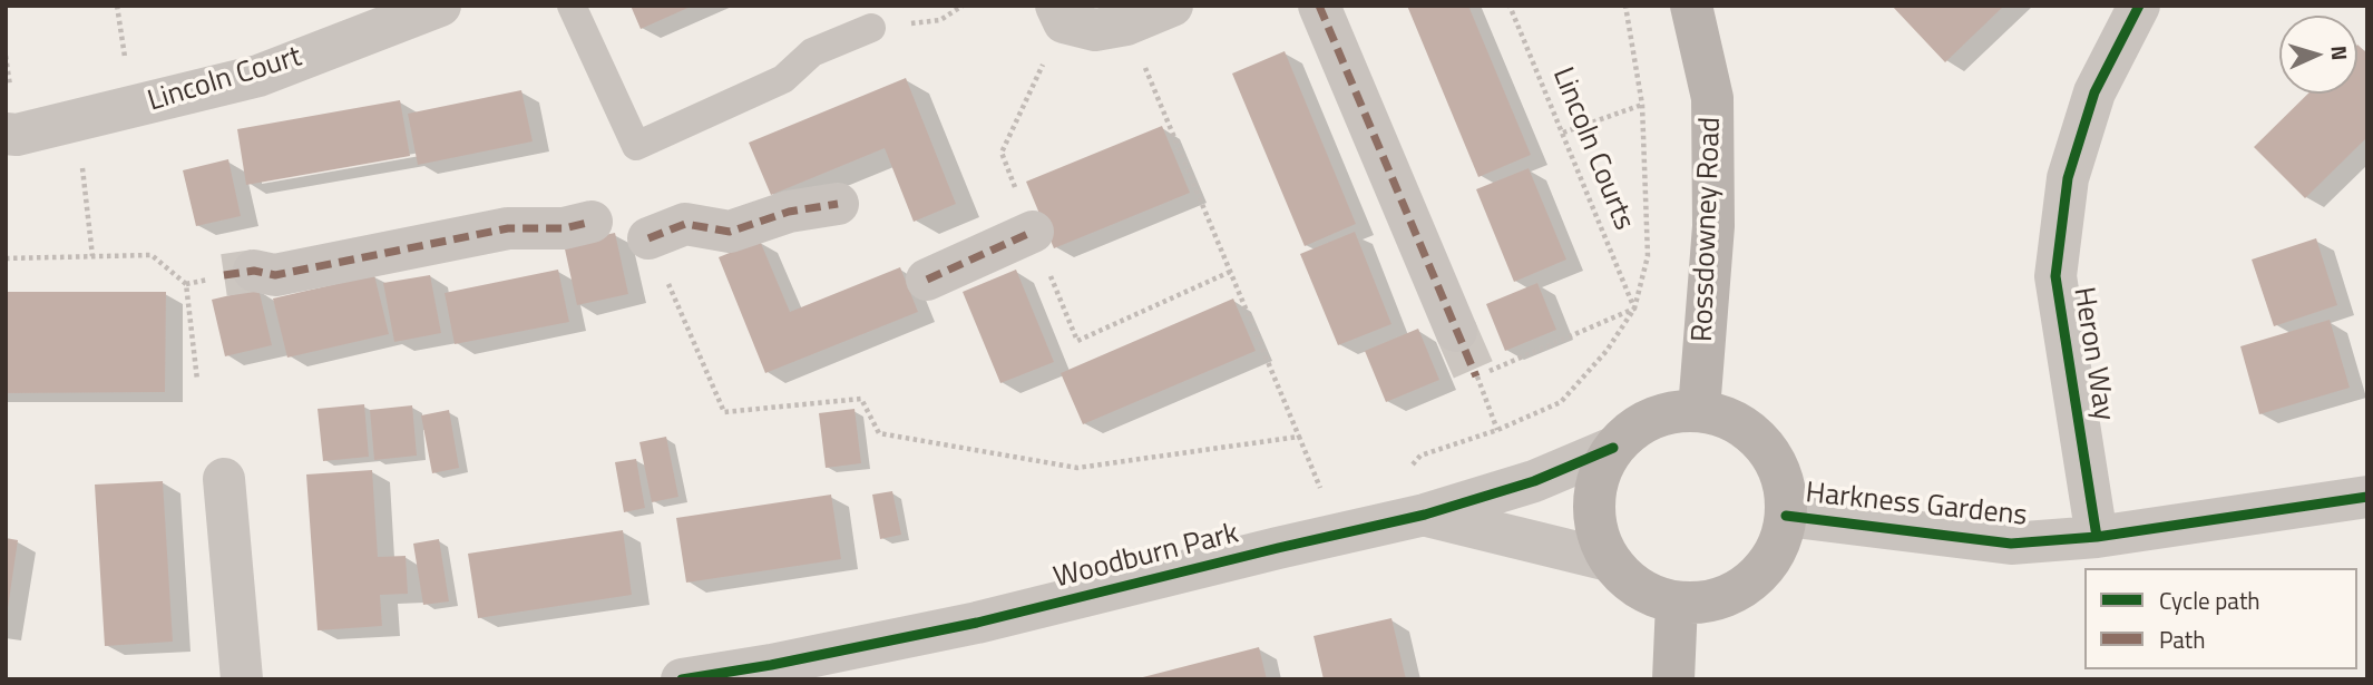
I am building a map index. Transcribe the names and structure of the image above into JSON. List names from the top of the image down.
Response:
{
  "streets": {
    "main road": ["Rossdowney Road"],
    "street": [
      "Lincoln Court",
      "Heron Way",
      "Harkness Gardens",
      "Woodburn Park"
    ],
    "path": ["Lincoln Courts"]
  },
  "crossings": [
    ["Rossdowney Road", "Harkness Gardens"],
    ["Rossdowney Road", "Woodburn Park"],
    ["Heron Way", "Harkness Gardens"],
    ["Harkness Gardens", "Woodburn Park"]
  ],
  "legend": ["Cycle path", "Path"],
  "north": "right"
}
